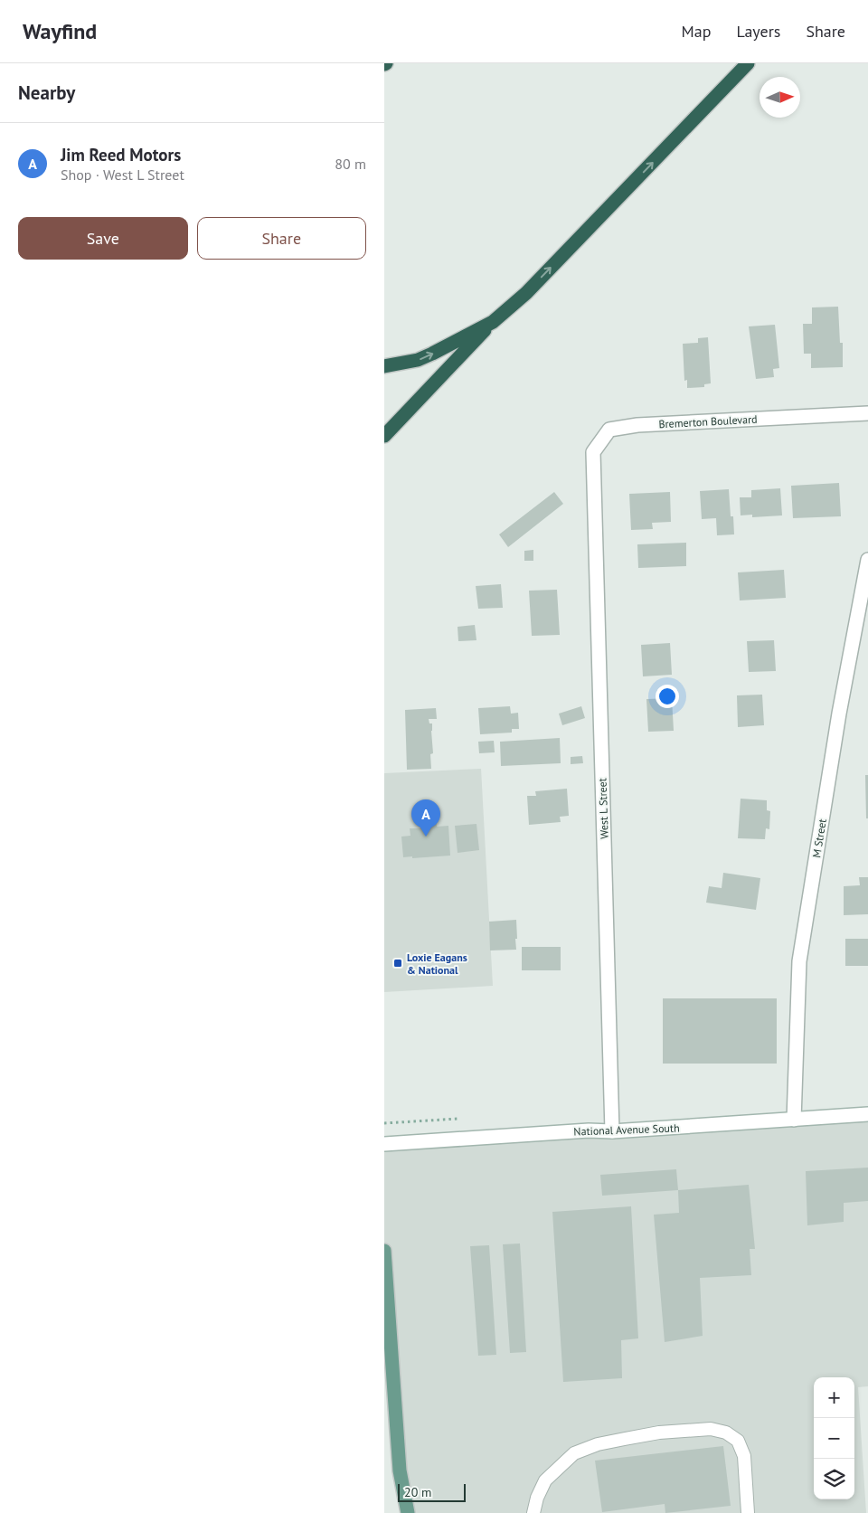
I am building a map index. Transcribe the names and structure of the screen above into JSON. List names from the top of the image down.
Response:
{
  "streets": {
    "street": [
      "Bremerton Boulevard",
      "West L Street",
      "M Street",
      "National Avenue South"
    ]
  },
  "crossings": [
    ["Bremerton Boulevard", "West L Street"],
    ["West L Street", "National Avenue South"],
    ["M Street", "National Avenue South"]
  ],
  "places": {
    "transit": ["Loxie Eagans & National"]
  },
  "scale_bar": "20 m",
  "north": "right",
  "page": {
    "header": "Wayfind",
    "nav": ["Map", "Layers", "Share"],
    "heading": "Nearby",
    "list": [
      {
        "mark": "A",
        "name": "Jim Reed Motors",
        "note": "Shop · West L Street",
        "value": "80 m"
      }
    ],
    "buttons": ["Save", "Share"],
    "pins": "A",
    "map_buttons": ["+", "−"],
    "scale": "20 m"
  }
}
